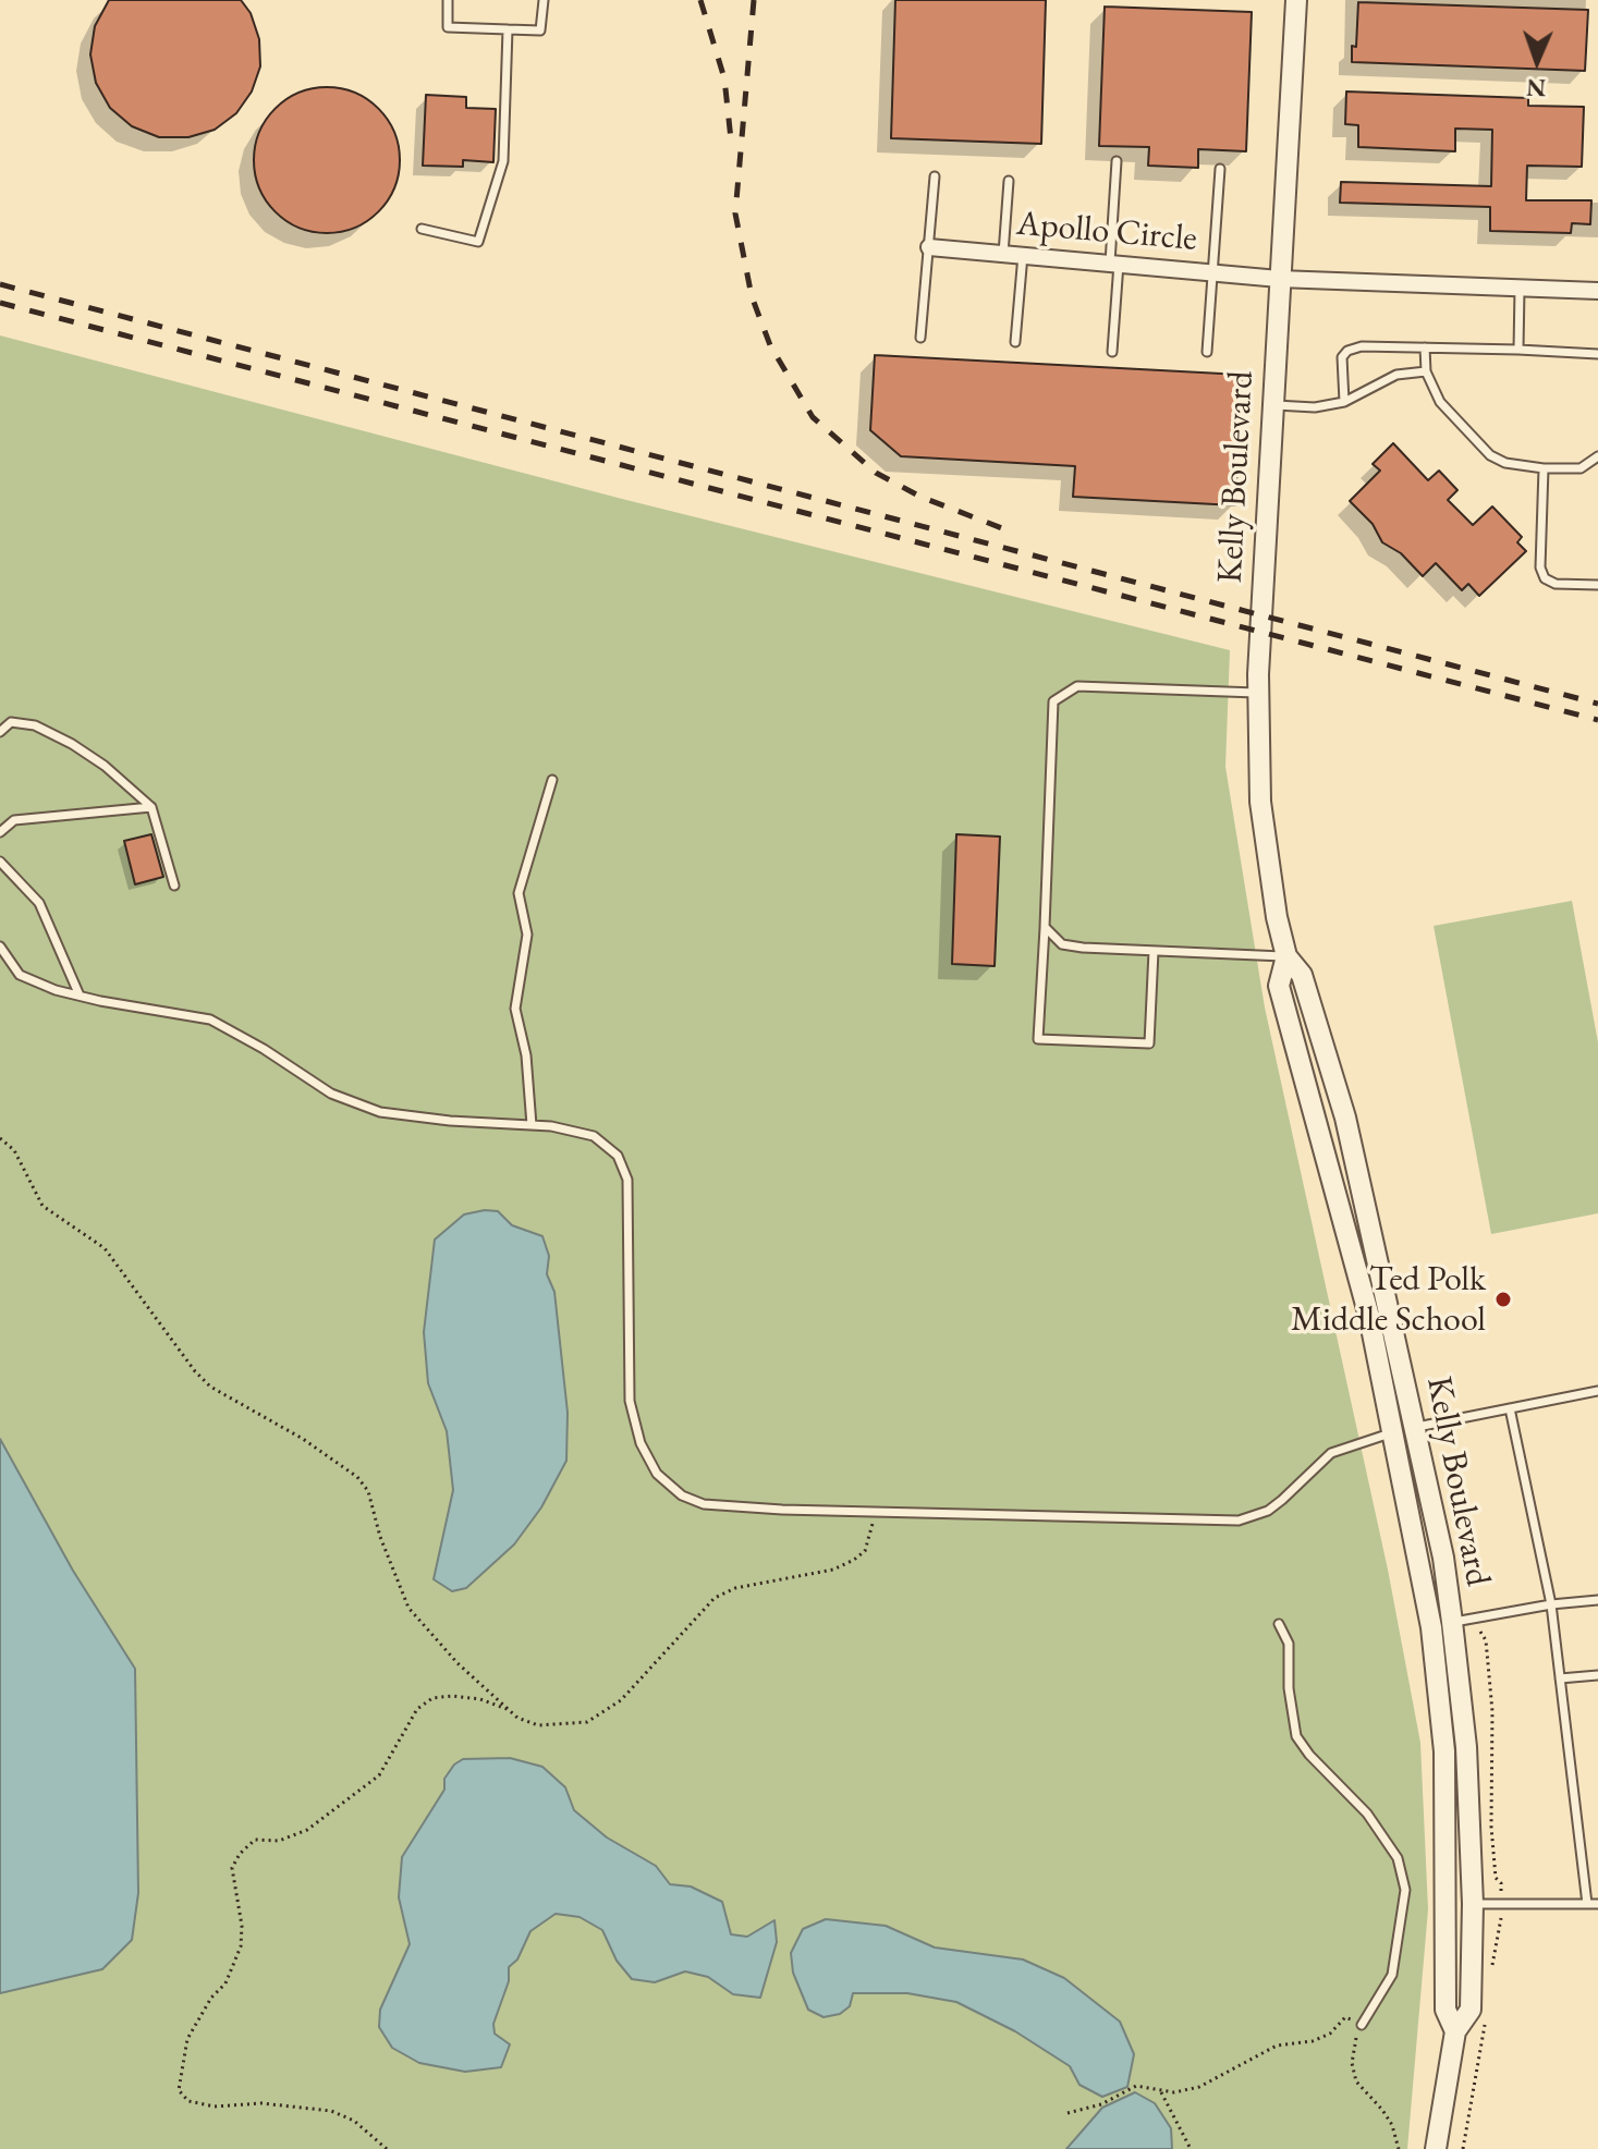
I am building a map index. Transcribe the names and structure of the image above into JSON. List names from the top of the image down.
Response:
{
  "streets": {
    "street": ["Apollo Circle", "Kelly Boulevard"]
  },
  "crossings": [
    ["Apollo Circle", "Kelly Boulevard"]
  ],
  "places": ["Ted Polk Middle School"],
  "north": "bottom"
}
